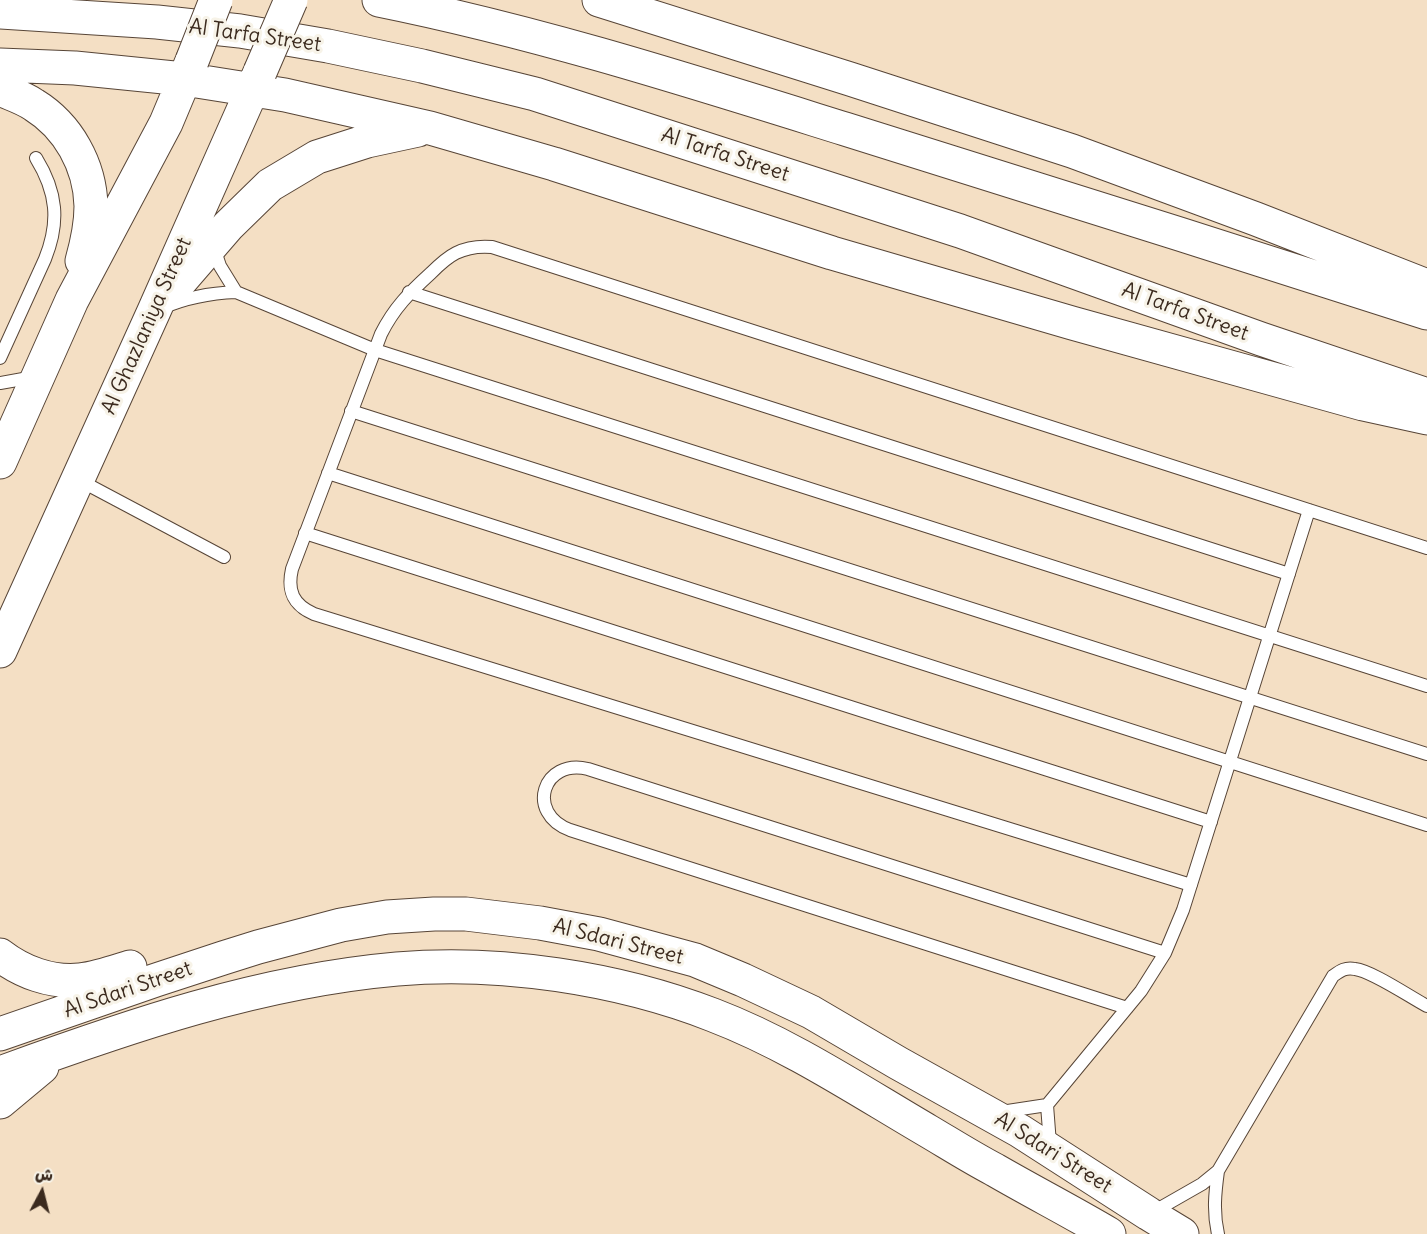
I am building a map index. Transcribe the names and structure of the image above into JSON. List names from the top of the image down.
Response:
{
  "streets": {
    "main road": ["Al Tarfa Street", "Al Ghazlaniya Street", "Al Sdari Street"]
  },
  "north": "top"
}
